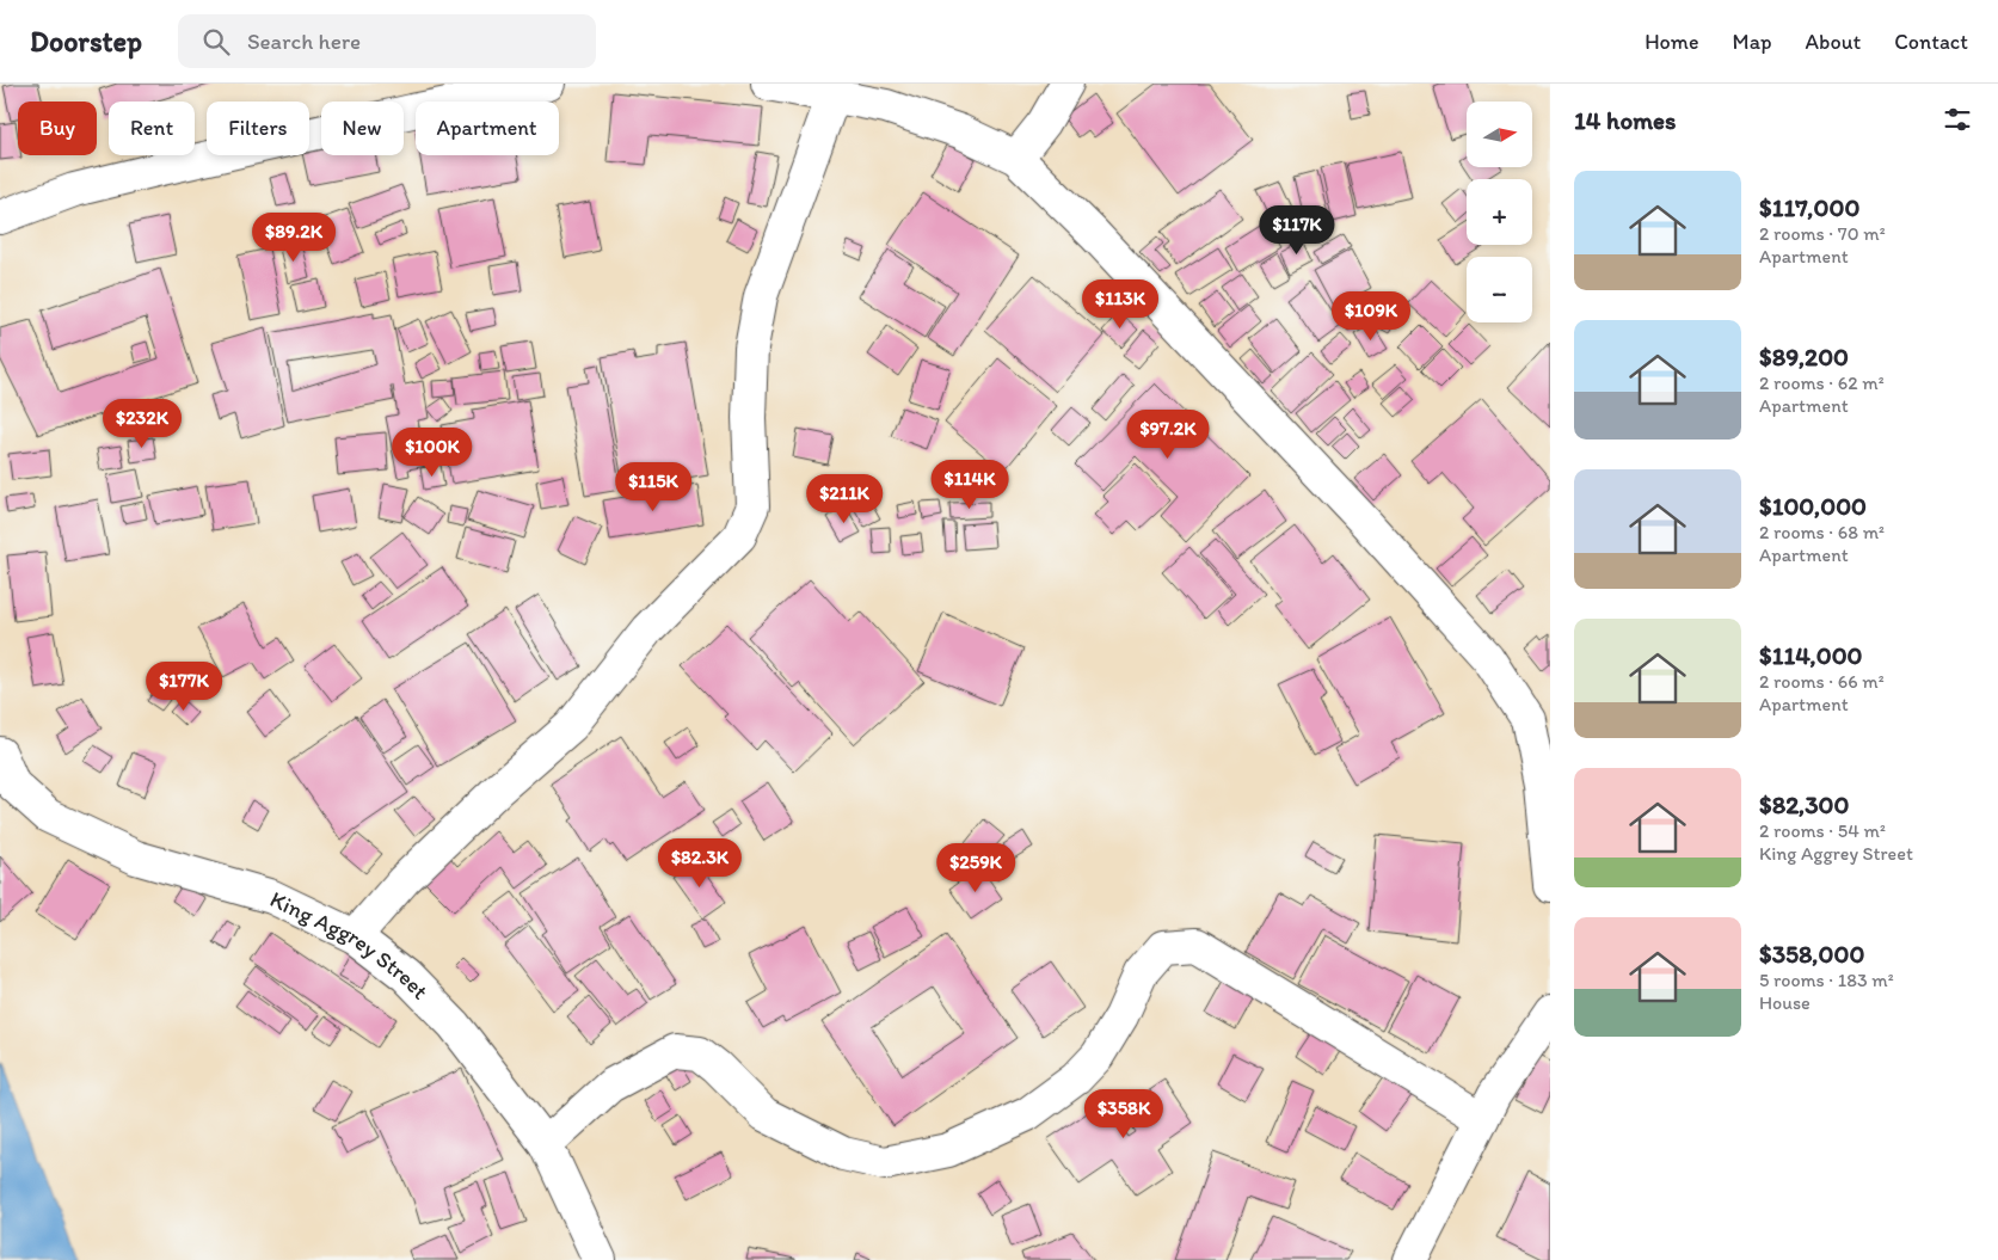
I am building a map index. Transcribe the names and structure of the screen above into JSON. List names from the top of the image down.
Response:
{
  "streets": {
    "street": ["King Aggrey Street"]
  },
  "north": "right",
  "page": {
    "header": "Doorstep",
    "search": "Search here",
    "nav": [
      "Home",
      "Map",
      "About",
      "Contact"
    ],
    "heading": "14 homes",
    "map_buttons": ["+", "−"],
    "chip": [
      "Buy",
      "Rent",
      "Filters",
      "New",
      "Apartment"
    ],
    "list": [
      {
        "name": "$117,000",
        "note": "2 rooms · 70 m² · Apartment"
      },
      {
        "name": "$89,200",
        "note": "2 rooms · 62 m² · Apartment"
      },
      {
        "name": "$100,000",
        "note": "2 rooms · 68 m² · Apartment"
      },
      {
        "name": "$114,000",
        "note": "2 rooms · 66 m² · Apartment"
      },
      {
        "name": "$82,300",
        "note": "2 rooms · 54 m² · King Aggrey Street"
      },
      {
        "name": "$358,000",
        "note": "5 rooms · 183 m² · House"
      }
    ],
    "price": [
      "$117K",
      "$89.2K",
      "$113K",
      "$109K",
      "$232K",
      "$97.2K",
      "$100K",
      "$114K",
      "$115K",
      "$211K",
      "$177K",
      "$82.3K",
      "$259K",
      "$358K"
    ]
  }
}
